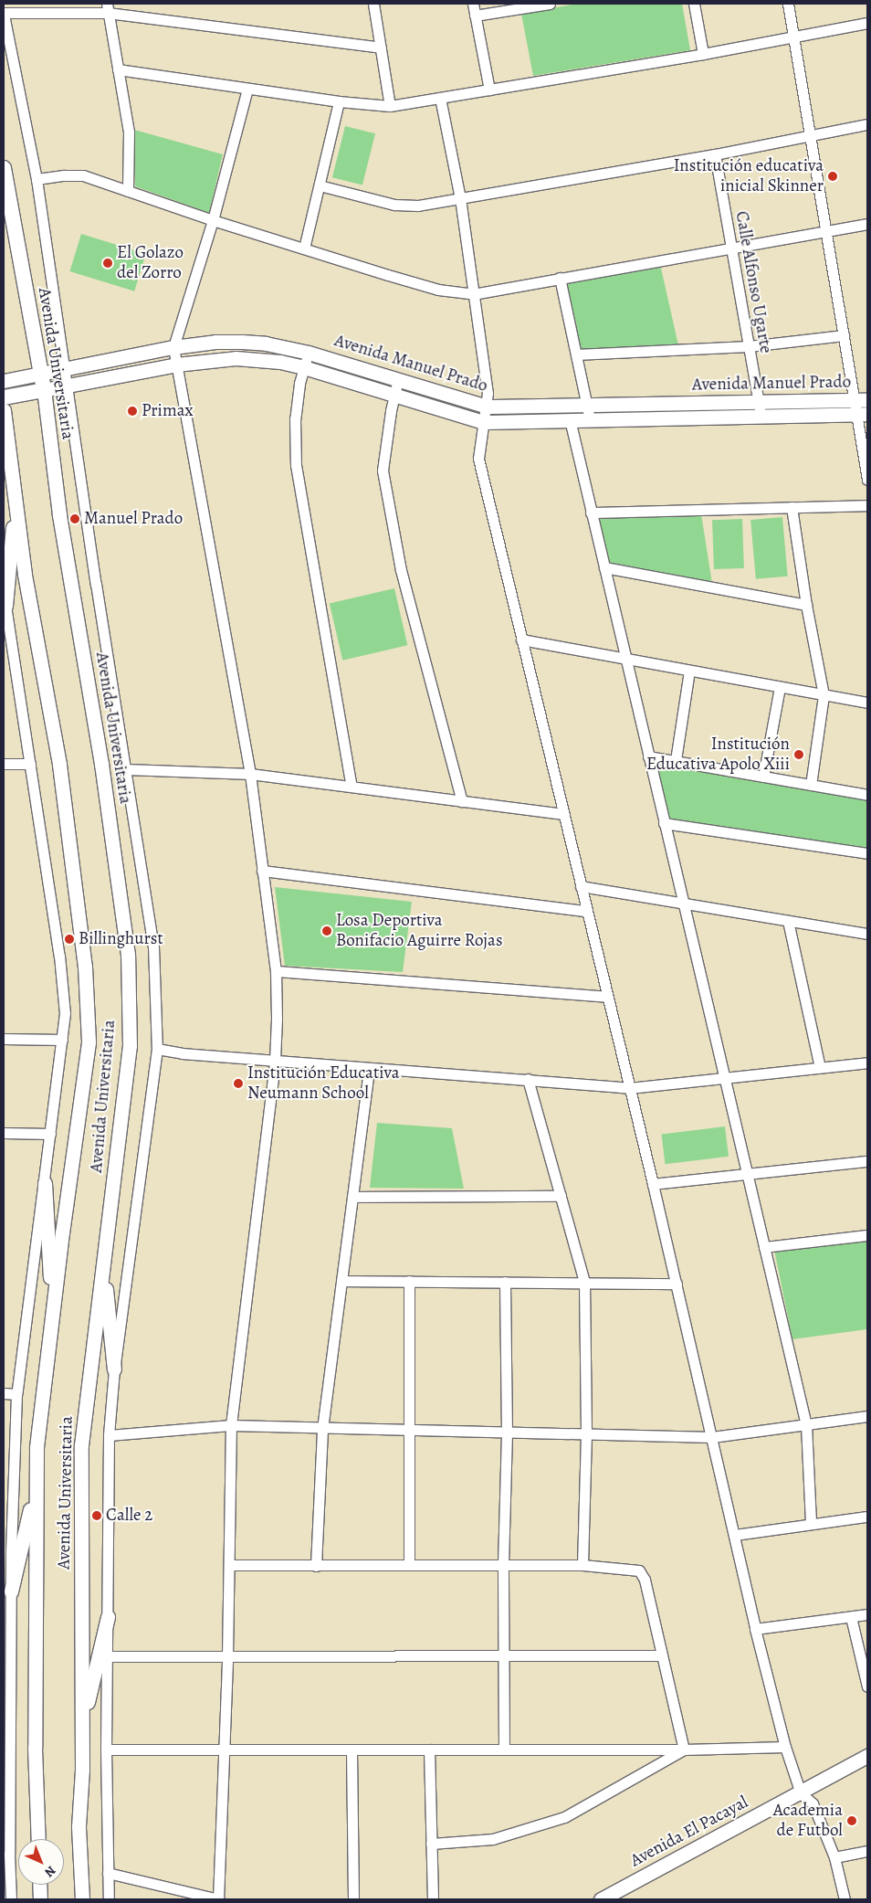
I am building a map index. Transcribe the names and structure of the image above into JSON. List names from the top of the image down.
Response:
{
  "streets": {
    "main road": ["Avenida Universitaria", "Avenida Manuel Prado"],
    "street": ["Calle Alfonso Ugarte", "Avenida El Pacayal"]
  },
  "crossings": [
    ["Calle Alfonso Ugarte", "Avenida Manuel Prado"],
    ["Avenida Universitaria", "Avenida Manuel Prado"]
  ],
  "places": [
    "Institución educativa inicial Skinner",
    "El Golazo del Zorro",
    "Primax",
    "Manuel Prado",
    "Institución Educativa Apolo Xiii",
    "Losa Deportiva Bonifacio Aguirre Rojas",
    "Billinghurst",
    "Institución Educativa Neumann School",
    "Calle 2",
    "Academia de Futbol"
  ],
  "north": "bottom right"
}
